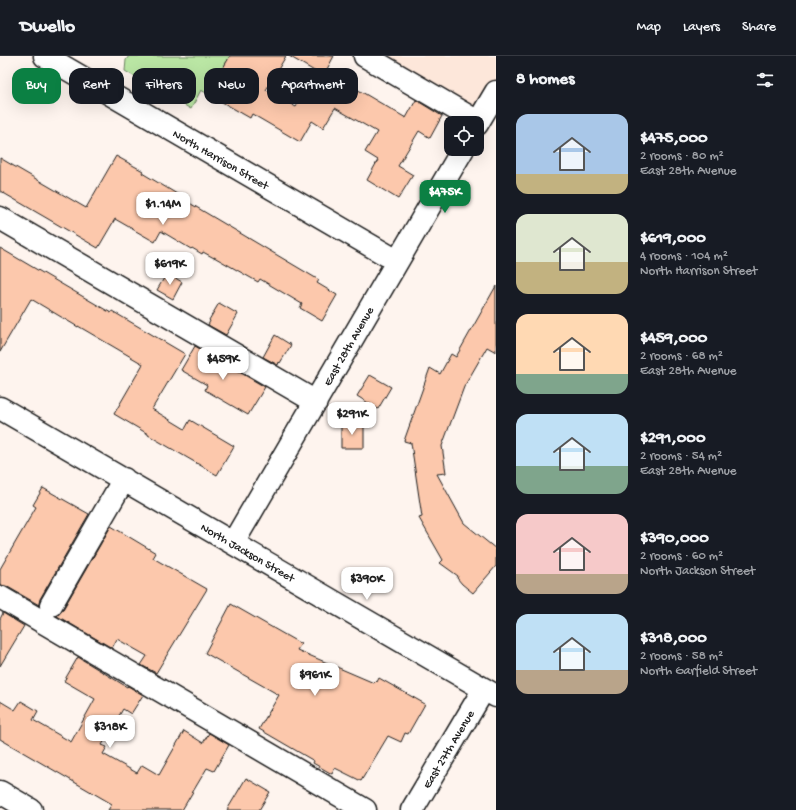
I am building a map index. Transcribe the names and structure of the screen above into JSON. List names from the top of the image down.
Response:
{
  "streets": {
    "street": [
      "North Harrison Street",
      "East 28th Avenue",
      "North Jackson Street",
      "East 27th Avenue"
    ]
  },
  "crossings": [
    ["North Harrison Street", "East 28th Avenue"],
    ["East 28th Avenue", "North Jackson Street"],
    ["North Jackson Street", "East 27th Avenue"]
  ],
  "page": {
    "header": "Dwello",
    "nav": ["Map", "Layers", "Share"],
    "heading": "8 homes",
    "chip": [
      "Buy",
      "Rent",
      "Filters",
      "New",
      "Apartment"
    ],
    "list": [
      {
        "name": "$475,000",
        "note": "2 rooms · 80 m² · East 28th Avenue"
      },
      {
        "name": "$619,000",
        "note": "4 rooms · 104 m² · North Harrison Street"
      },
      {
        "name": "$459,000",
        "note": "2 rooms · 68 m² · East 28th Avenue"
      },
      {
        "name": "$291,000",
        "note": "2 rooms · 54 m² · East 28th Avenue"
      },
      {
        "name": "$390,000",
        "note": "2 rooms · 60 m² · North Jackson Street"
      },
      {
        "name": "$318,000",
        "note": "2 rooms · 58 m² · North Garfield Street"
      }
    ],
    "price": [
      "$475K",
      "$1.14M",
      "$619K",
      "$459K",
      "$291K",
      "$390K",
      "$961K",
      "$318K"
    ]
  }
}
